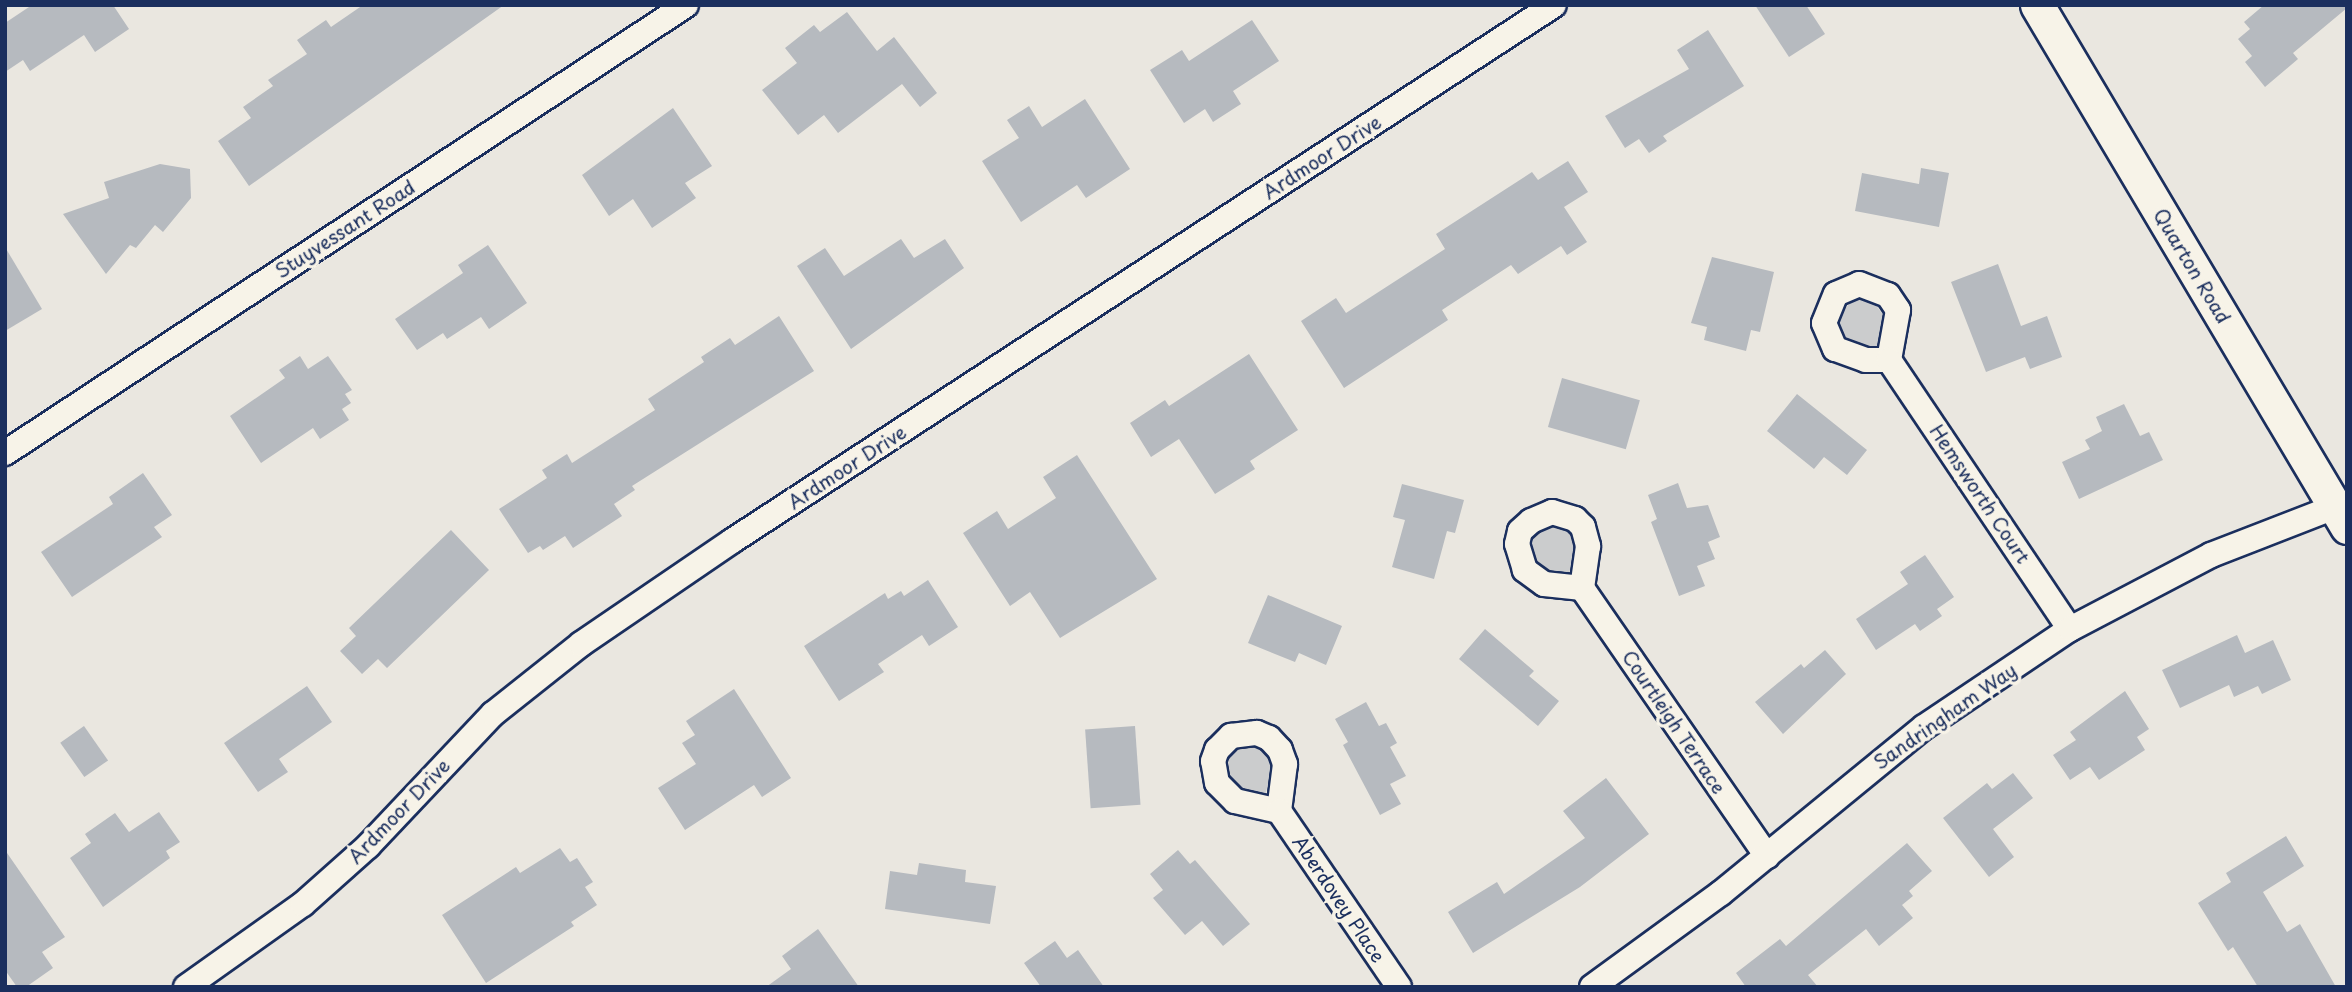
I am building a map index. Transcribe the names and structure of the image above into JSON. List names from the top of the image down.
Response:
{
  "streets": {
    "street": [
      "Ardmoor Drive",
      "Stuyvessant Road",
      "Quarton Road",
      "Hemsworth Court",
      "Sandringham Way",
      "Courtleigh Terrace",
      "Aberdovey Place"
    ]
  },
  "crossings": [
    ["Quarton Road", "Sandringham Way"],
    ["Hemsworth Court", "Sandringham Way"],
    ["Sandringham Way", "Courtleigh Terrace"]
  ]
}
